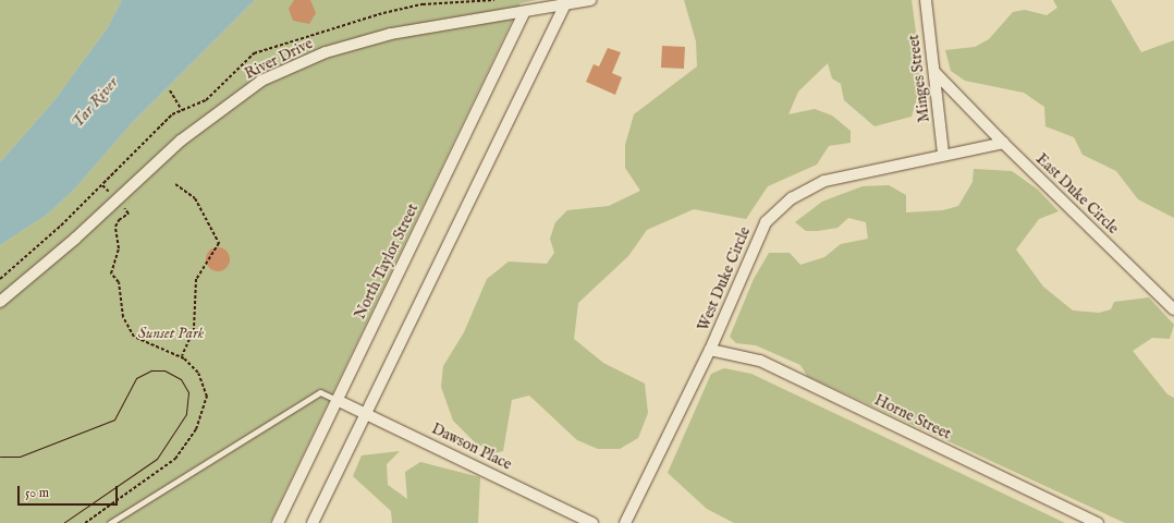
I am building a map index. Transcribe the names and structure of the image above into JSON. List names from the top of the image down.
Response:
{
  "streets": {
    "street": [
      "River Drive",
      "Minges Street",
      "East Duke Circle",
      "North Taylor Street",
      "West Duke Circle",
      "Horne Street",
      "Dawson Place"
    ]
  },
  "crossings": [
    ["River Drive", "North Taylor Street"],
    ["Minges Street", "East Duke Circle"],
    ["Minges Street", "West Duke Circle"],
    ["North Taylor Street", "Dawson Place"],
    ["West Duke Circle", "Horne Street"]
  ],
  "water": ["Tar River"],
  "parks": ["Sunset Park"],
  "scale_bar": "50 m"
}
